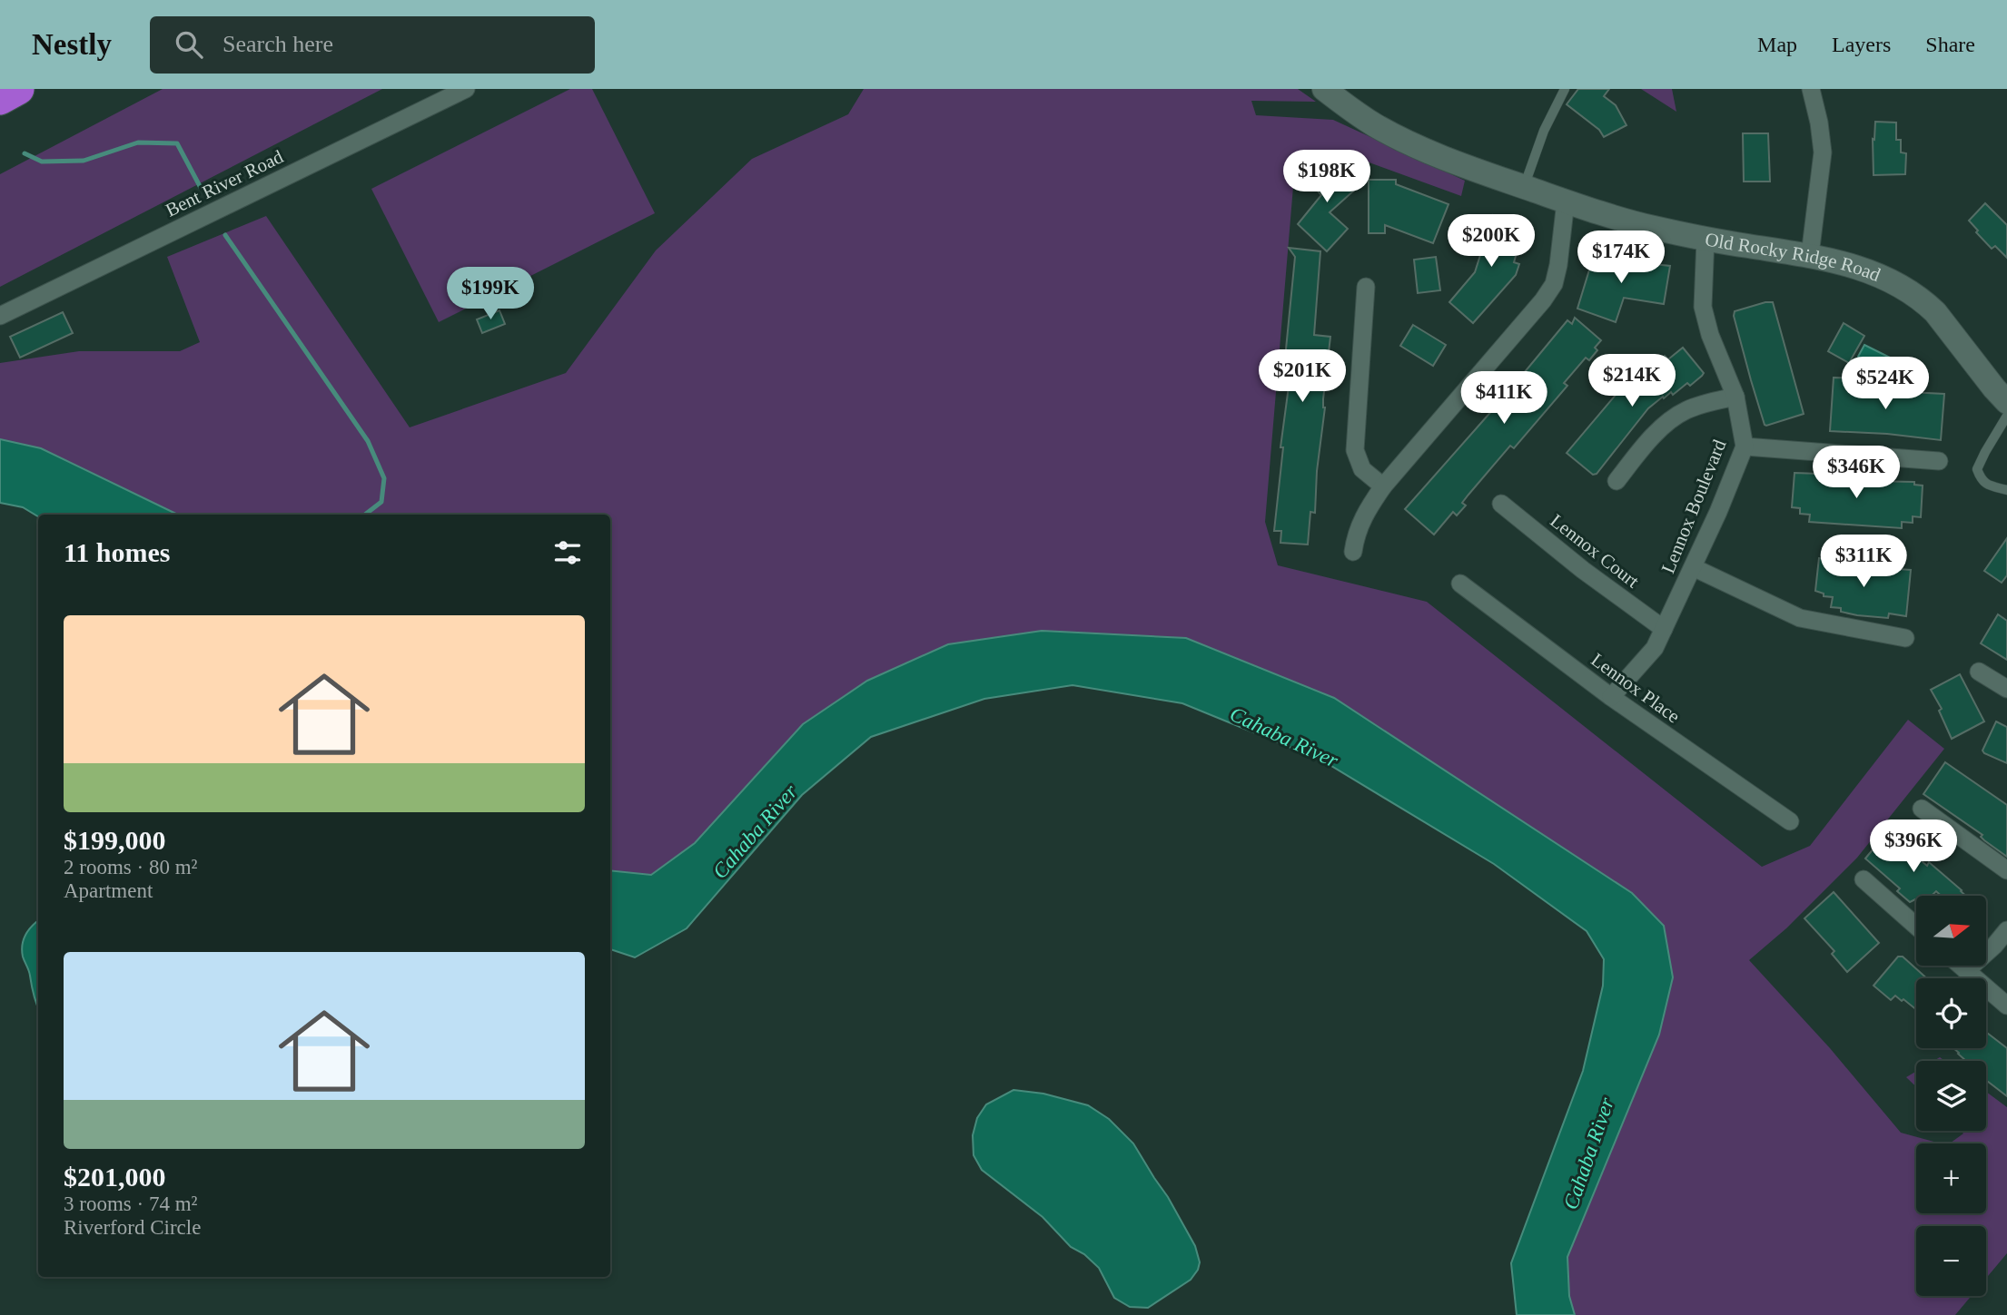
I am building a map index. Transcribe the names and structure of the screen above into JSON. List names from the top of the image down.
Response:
{
  "streets": {
    "street": [
      "Bent River Road",
      "Old Rocky Ridge Road",
      "Lennox Boulevard",
      "Lennox Court",
      "Lennox Place"
    ]
  },
  "crossings": [
    ["Old Rocky Ridge Road", "Lennox Boulevard"],
    ["Lennox Boulevard", "Lennox Court"],
    ["Lennox Boulevard", "Lennox Place"]
  ],
  "water": ["Cahaba River"],
  "north": "right",
  "page": {
    "header": "Nestly",
    "search": "Search here",
    "nav": ["Map", "Layers", "Share"],
    "price": [
      "$198K",
      "$200K",
      "$174K",
      "$199K",
      "$201K",
      "$214K",
      "$524K",
      "$411K",
      "$346K",
      "$311K",
      "$396K"
    ],
    "heading": "11 homes",
    "list": [
      {
        "name": "$199,000",
        "note": "2 rooms · 80 m² · Apartment"
      },
      {
        "name": "$201,000",
        "note": "3 rooms · 74 m² · Riverford Circle"
      }
    ],
    "map_buttons": ["+", "−"]
  }
}
